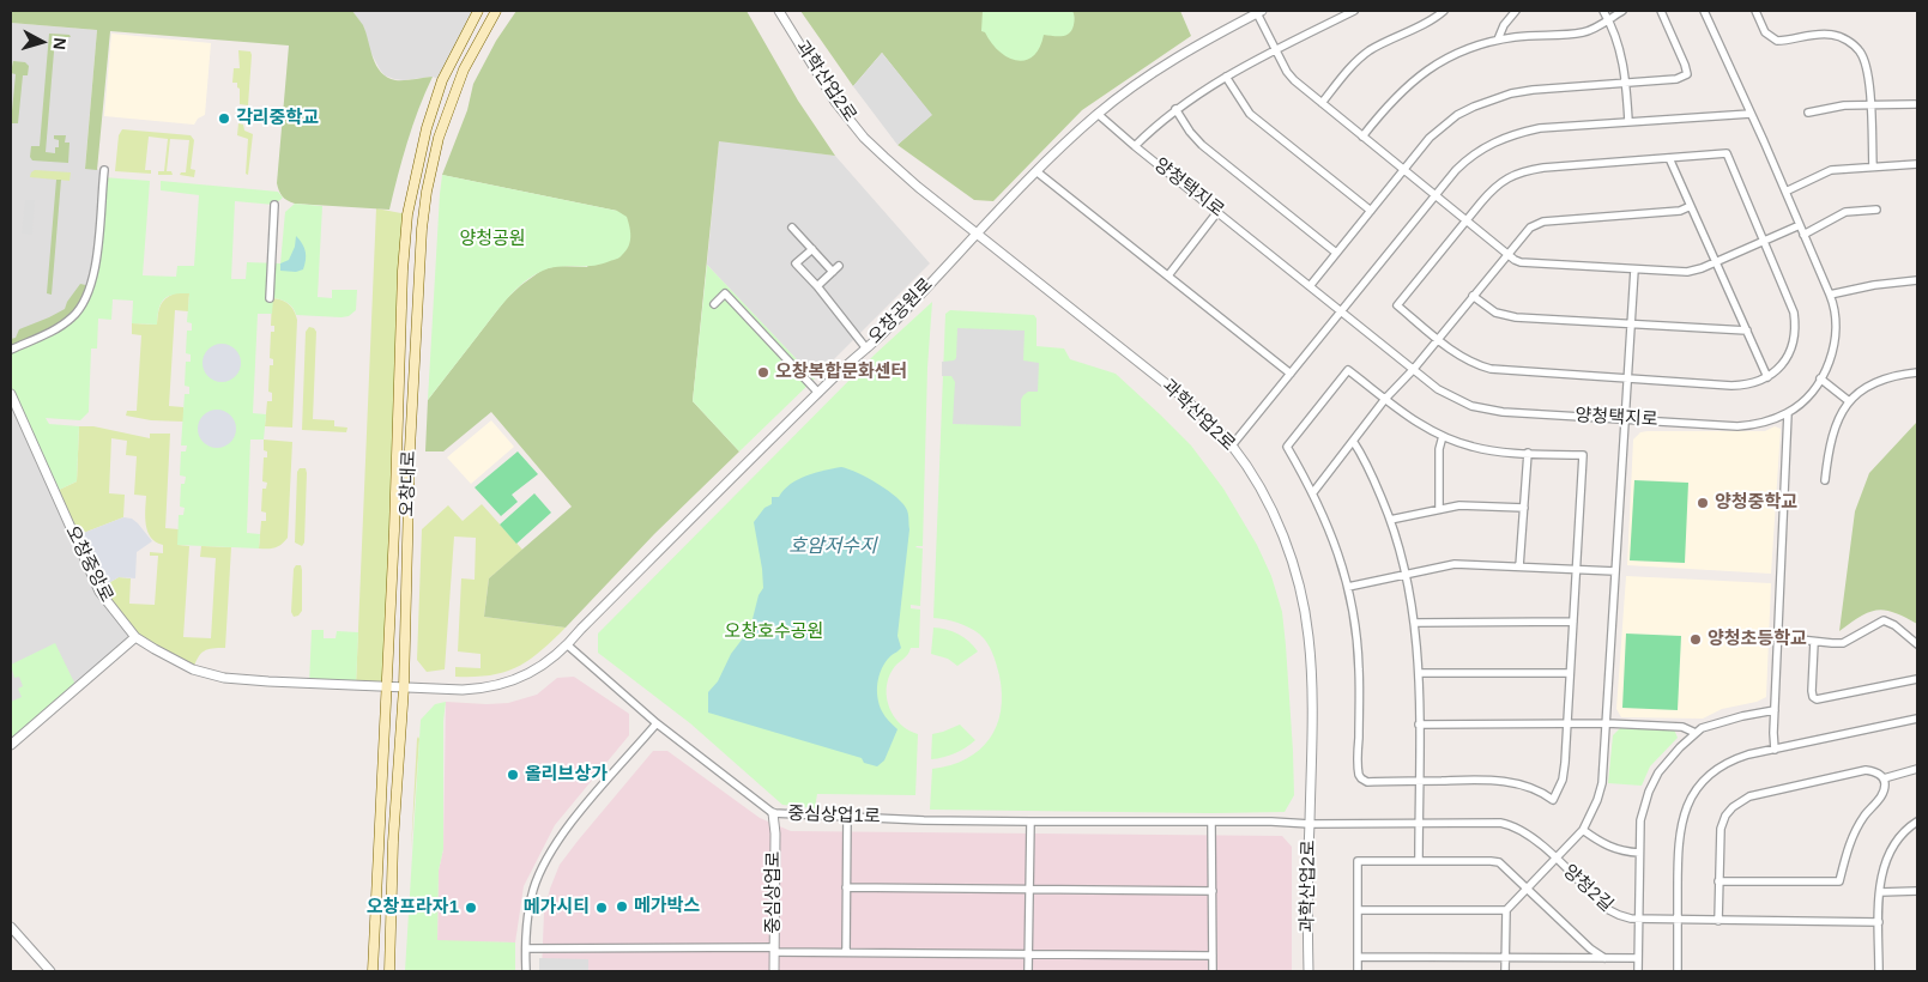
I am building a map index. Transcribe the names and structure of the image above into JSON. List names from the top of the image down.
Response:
{
  "streets": {
    "main road": ["오창대로"],
    "street": [
      "과학산업2로",
      "양청택지로",
      "오창공원로",
      "오창중앙로",
      "중심상업1로",
      "양청2길",
      "중심상업로"
    ]
  },
  "crossings": [
    ["과학산업2로", "오창공원로"],
    ["과학산업2로", "중심상업1로"],
    ["과학산업2로", "양청2길"],
    ["양청택지로", "오창공원로"],
    ["오창공원로", "오창대로"],
    ["오창공원로", "오창중앙로"],
    ["오창대로", "오창중앙로"],
    ["중심상업1로", "양청2길"],
    ["중심상업1로", "중심상업로"]
  ],
  "water": ["호암저수지"],
  "parks": ["양청공원", "오창호수공원"],
  "places": [
    "각리중학교",
    "오창복합문화센터",
    "양청중학교",
    "양청초등학교",
    "올리브상가",
    "메가박스",
    "오창프라자1",
    "메가시티"
  ],
  "north": "right"
}
